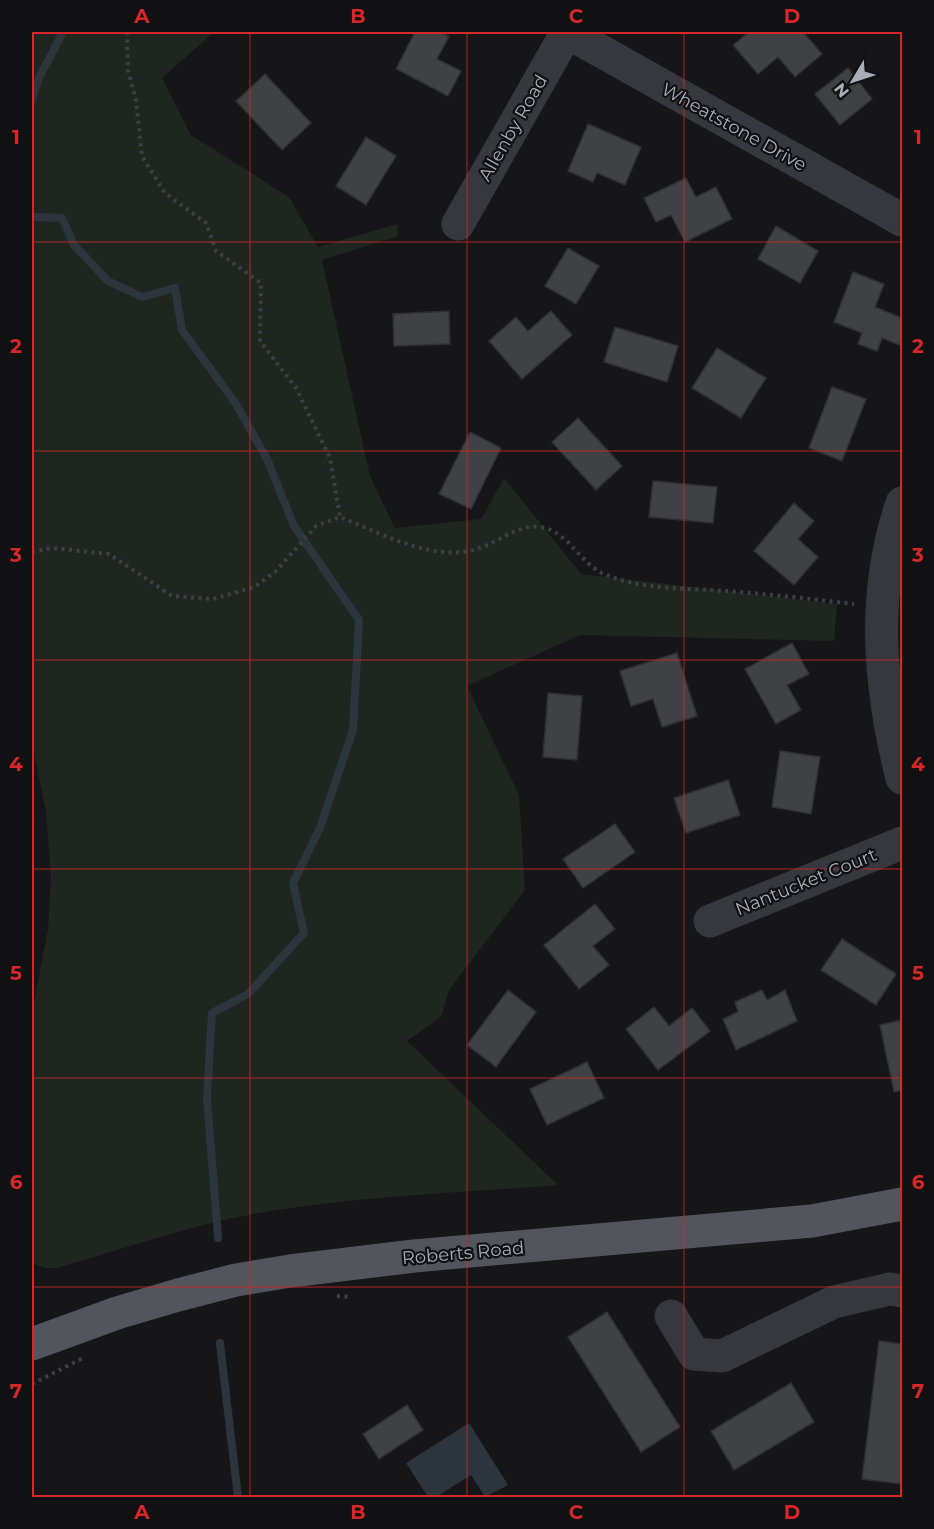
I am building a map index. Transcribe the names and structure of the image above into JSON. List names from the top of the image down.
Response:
{
  "streets": {
    "main road": ["Roberts Road"],
    "street": ["Wheatstone Drive", "Allenby Road", "Nantucket Court"]
  },
  "crossings": [
    ["Wheatstone Drive", "Allenby Road"]
  ],
  "north": "bottom left",
  "grid": {
    "columns": [
      "A",
      "B",
      "C",
      "D"
    ],
    "rows": [
      "1",
      "2",
      "3",
      "4",
      "5",
      "6",
      "7"
    ]
  }
}
